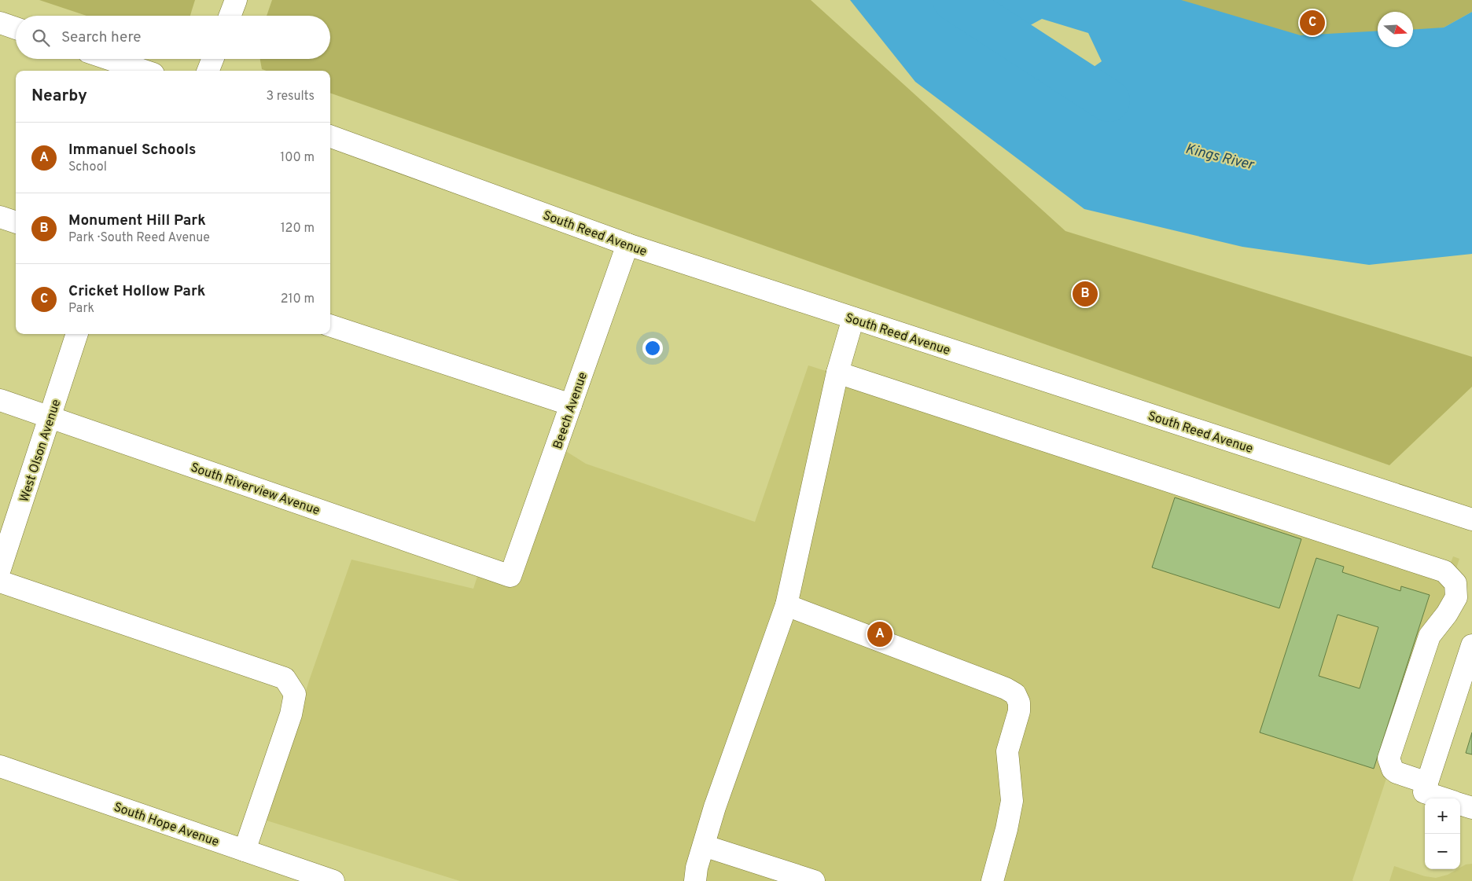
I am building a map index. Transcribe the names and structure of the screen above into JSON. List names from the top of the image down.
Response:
{
  "streets": {
    "street": [
      "South Reed Avenue",
      "Beech Avenue",
      "West Olson Avenue",
      "South Riverview Avenue",
      "South Hope Avenue"
    ]
  },
  "crossings": [
    ["South Reed Avenue", "Beech Avenue"],
    ["Beech Avenue", "South Riverview Avenue"],
    ["West Olson Avenue", "South Riverview Avenue"]
  ],
  "water": ["Kings River"],
  "north": "right",
  "page": {
    "pins": ["C", "B", "A"],
    "search": "Search here",
    "heading": ["Nearby", "3 results"],
    "list": [
      {
        "mark": "A",
        "name": "Immanuel Schools",
        "note": "School",
        "value": "100 m"
      },
      {
        "mark": "B",
        "name": "Monument Hill Park",
        "note": "Park · South Reed Avenue",
        "value": "120 m"
      },
      {
        "mark": "C",
        "name": "Cricket Hollow Park",
        "note": "Park",
        "value": "210 m"
      }
    ],
    "map_buttons": ["+", "−"]
  }
}
